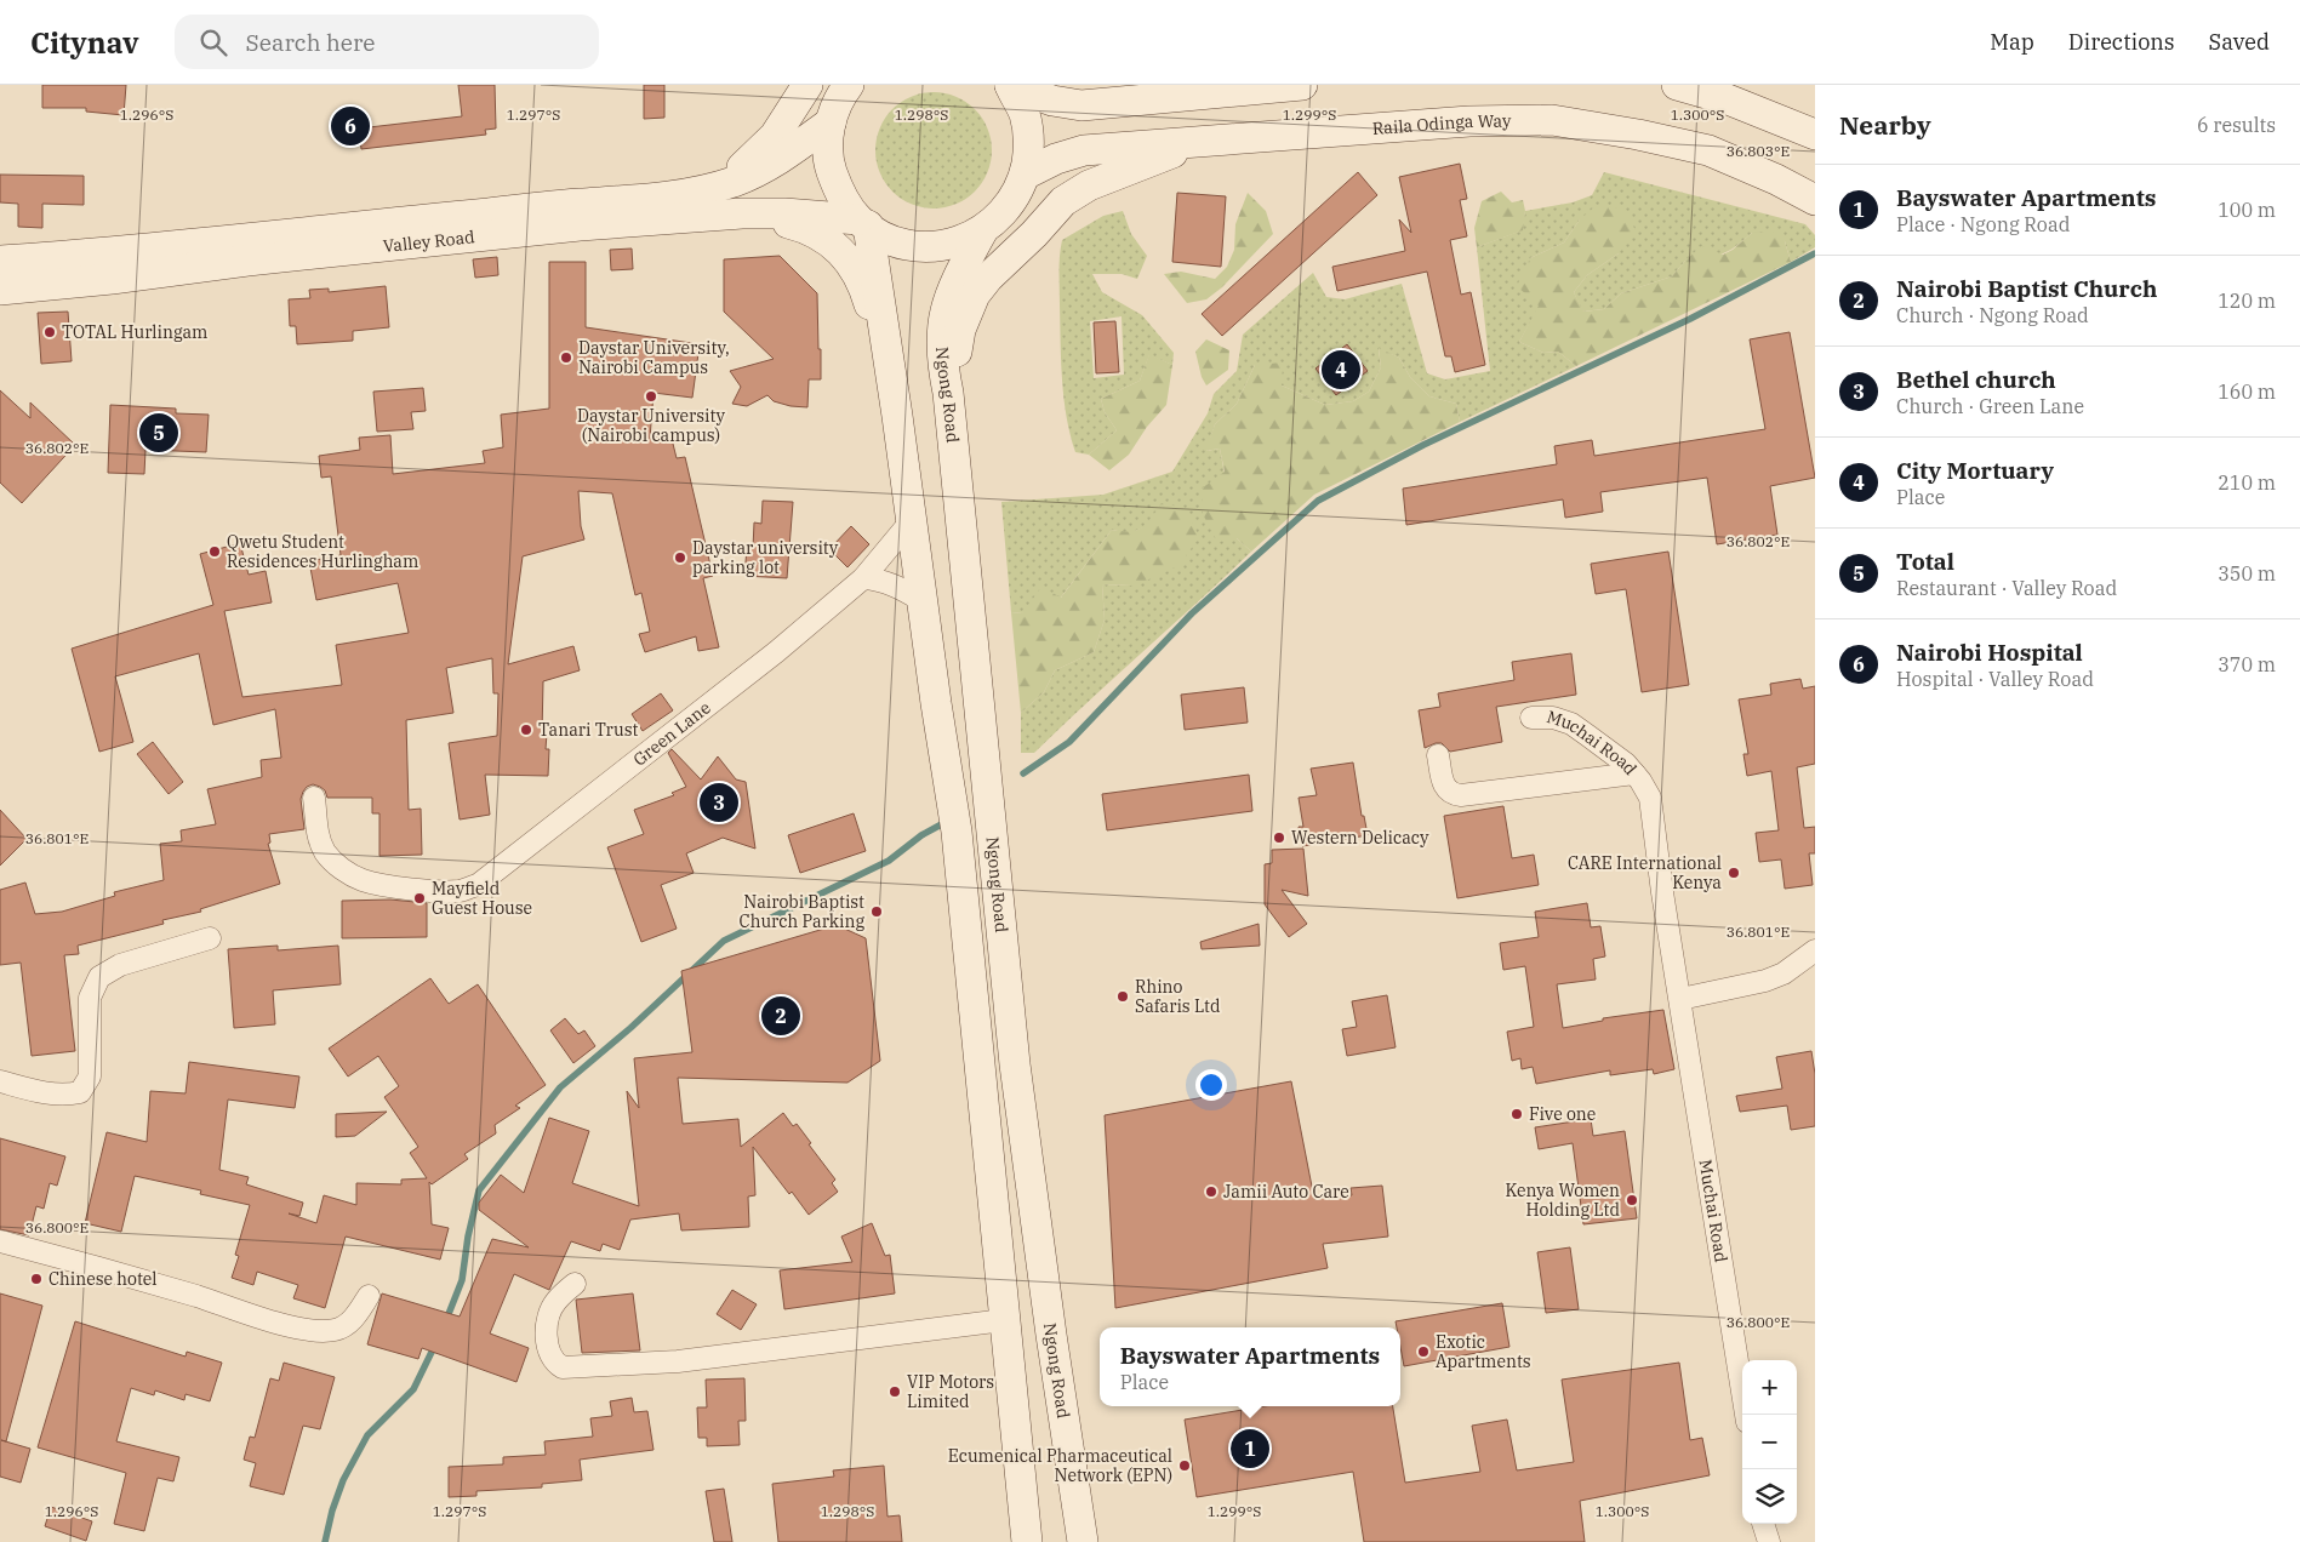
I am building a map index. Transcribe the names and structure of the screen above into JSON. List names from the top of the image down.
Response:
{
  "streets": {
    "main road": ["Raila Odinga Way", "Valley Road", "Ngong Road"],
    "street": ["Green Lane", "Muchai Road"]
  },
  "crossings": [
    ["Valley Road", "Ngong Road"],
    ["Ngong Road", "Green Lane"]
  ],
  "places": [
    "TOTAL Hurlingam",
    "Daystar University, Nairobi Campus",
    "Daystar University (Nairobi campus)",
    "Qwetu Student Residences Hurlingham",
    "Daystar university parking lot",
    "Tanari Trust",
    "Western Delicacy",
    "CARE International Kenya",
    "Mayfield Guest House",
    "Nairobi Baptist Church Parking",
    "Rhino Safaris Ltd",
    "Five one",
    "Jamii Auto Care",
    "Kenya Women Holding Ltd",
    "Chinese hotel",
    "Exotic Apartments",
    "VIP Motors Limited",
    "Ecumenical Pharmaceutical Network (EPN)"
  ],
  "page": {
    "header": "Citynav",
    "search": "Search here",
    "nav": ["Map", "Directions", "Saved"],
    "heading": ["Nearby", "6 results"],
    "pins": [
      "6",
      "4",
      "5",
      "3",
      "2",
      "1"
    ],
    "list": [
      {
        "mark": "1",
        "name": "Bayswater Apartments",
        "note": "Place · Ngong Road",
        "value": "100 m"
      },
      {
        "mark": "2",
        "name": "Nairobi Baptist Church",
        "note": "Church · Ngong Road",
        "value": "120 m"
      },
      {
        "mark": "3",
        "name": "Bethel church",
        "note": "Church · Green Lane",
        "value": "160 m"
      },
      {
        "mark": "4",
        "name": "City Mortuary",
        "note": "Place",
        "value": "210 m"
      },
      {
        "mark": "5",
        "name": "Total",
        "note": "Restaurant · Valley Road",
        "value": "350 m"
      },
      {
        "mark": "6",
        "name": "Nairobi Hospital",
        "note": "Hospital · Valley Road",
        "value": "370 m"
      }
    ],
    "popup": ["Bayswater Apartments", "Place"],
    "map_buttons": ["+", "−"]
  },
  "coordinates": [
    "1.298°S",
    "1.296°S",
    "1.297°S",
    "1.299°S",
    "1.300°S",
    "36.803°E",
    "36.802°E",
    "36.801°E",
    "36.800°E"
  ]
}
